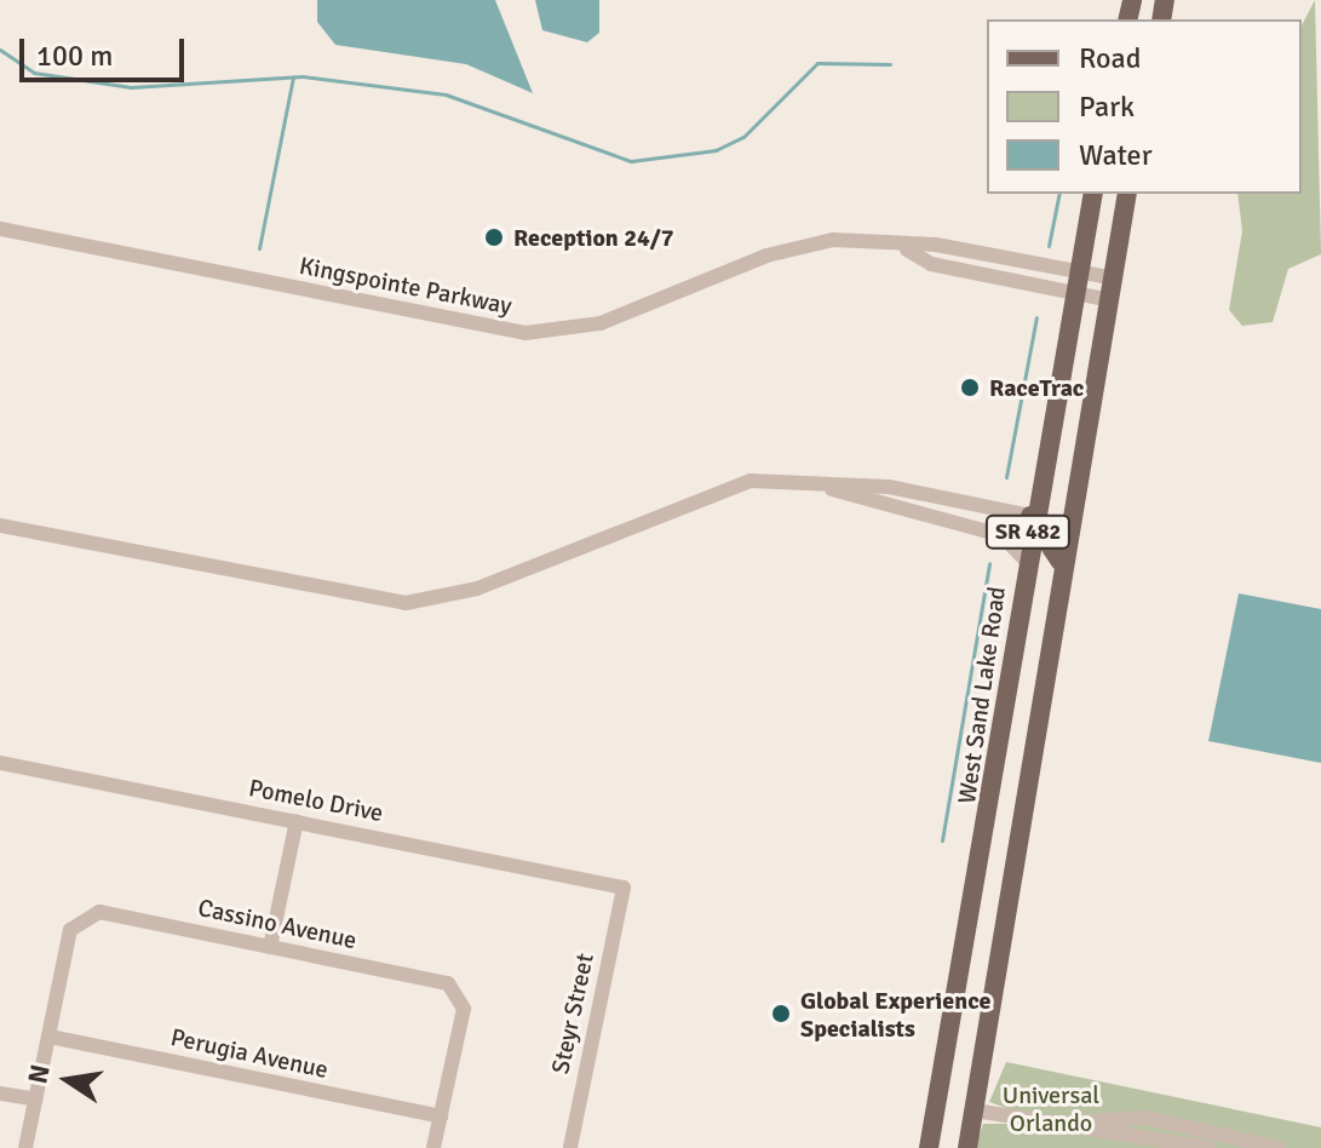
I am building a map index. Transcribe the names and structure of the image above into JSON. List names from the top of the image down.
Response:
{
  "streets": {
    "main road": ["SR 482", "West Sand Lake Road"],
    "street": [
      "Kingspointe Parkway",
      "Pomelo Drive",
      "Cassino Avenue",
      "Steyr Street",
      "Perugia Avenue"
    ]
  },
  "crossings": [
    ["Kingspointe Parkway", "SR 482"],
    ["Kingspointe Parkway", "West Sand Lake Road"],
    ["Pomelo Drive", "Steyr Street"],
    ["Cassino Avenue", "Perugia Avenue"]
  ],
  "parks": ["Universal Orlando"],
  "places": ["Reception 24/7", "RaceTrac", "Global Experience Specialists"],
  "legend": ["Road", "Park", "Water"],
  "scale_bar": "100 m",
  "north": "left"
}
